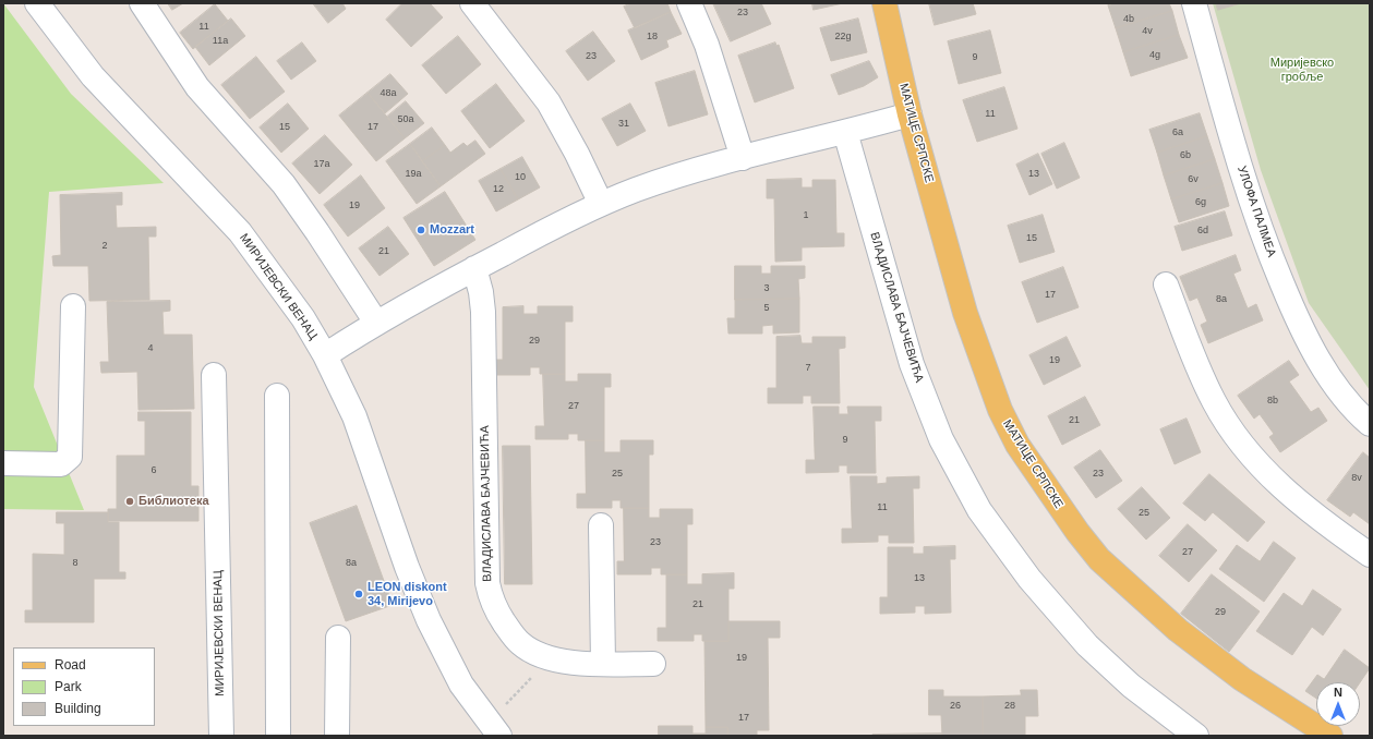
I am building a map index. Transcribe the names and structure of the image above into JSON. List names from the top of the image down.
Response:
{
  "streets": {
    "main road": ["МАТИЦЕ СРПСКЕ"],
    "street": ["УЛОФА ПАЛМЕА", "МИРИЈЕВСКИ ВЕНАЦ", "ВЛАДИСЛАВА БАЈЧЕВИЋА"]
  },
  "parks": ["Миријевско гробље"],
  "places": ["Mozzart", "Библиотека", "LEON diskont 34, Mirijevo"],
  "house_numbers": [
    "23",
    "4b",
    "11",
    "4v",
    "18",
    "22g",
    "11a",
    "4g",
    "23",
    "9",
    "48a",
    "11",
    "50a",
    "31",
    "15",
    "17",
    "6a",
    "6b",
    "17a",
    "19a",
    "13",
    "10",
    "6v",
    "12",
    "6g",
    "19",
    "1",
    "6d",
    "15",
    "2",
    "21",
    "3",
    "17",
    "8a",
    "5",
    "29",
    "4",
    "19",
    "7",
    "8b",
    "27",
    "21",
    "9",
    "6",
    "25",
    "23",
    "8v",
    "11",
    "25",
    "23",
    "27",
    "8",
    "8a",
    "13",
    "21",
    "29",
    "19",
    "26",
    "28",
    "17"
  ],
  "legend": ["Road", "Park", "Building"],
  "north": "top"
}
